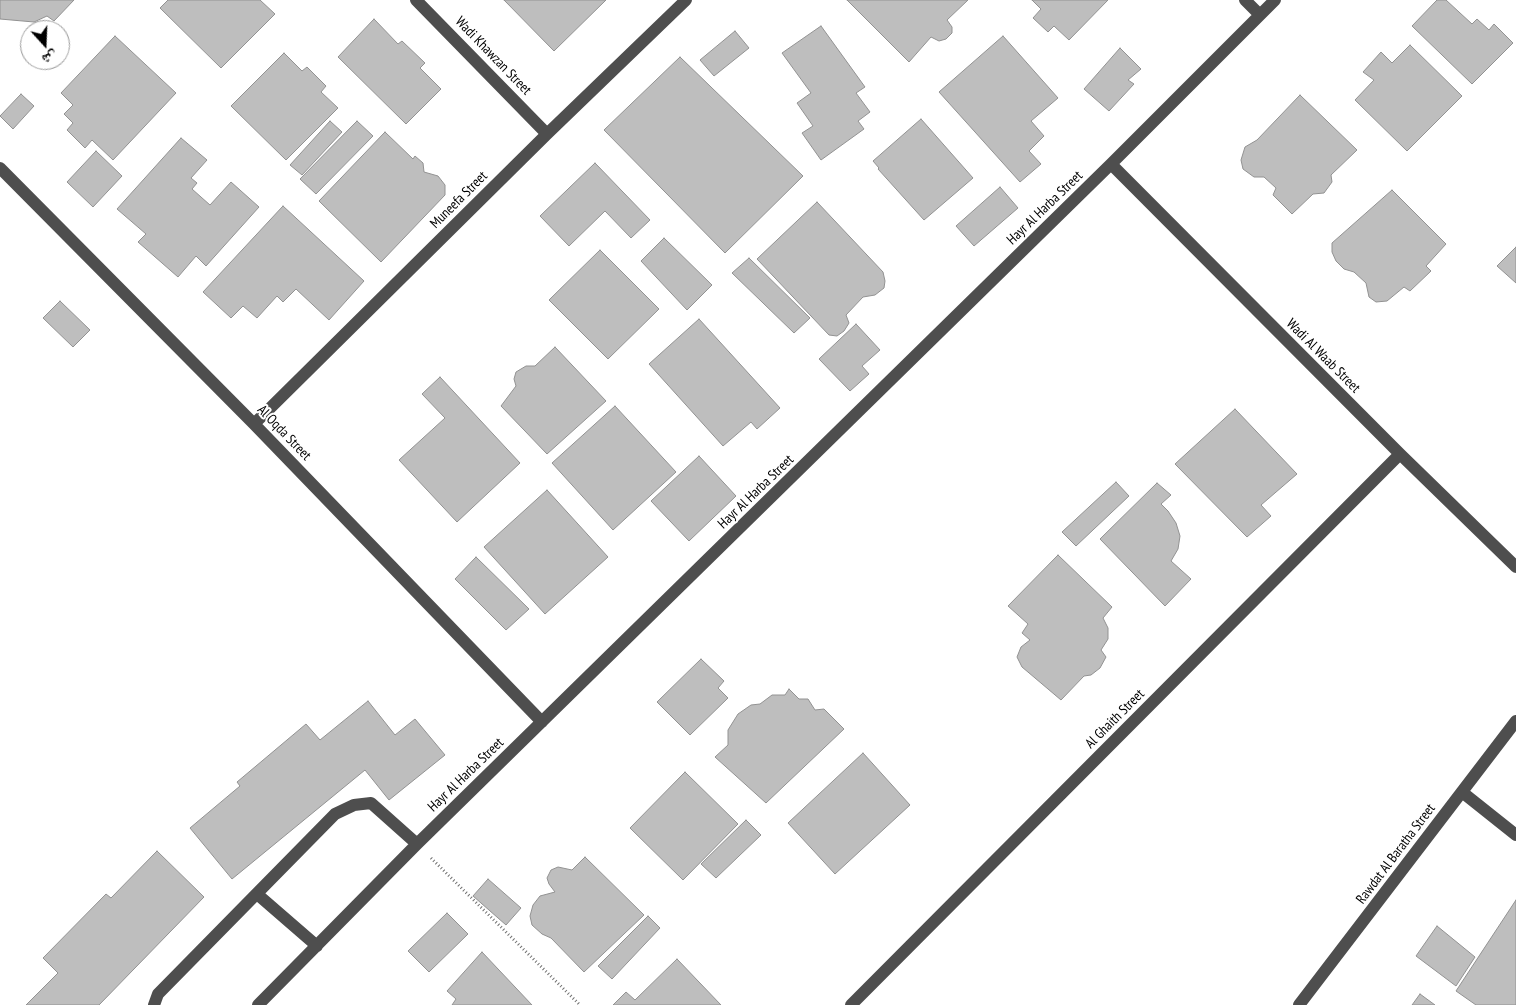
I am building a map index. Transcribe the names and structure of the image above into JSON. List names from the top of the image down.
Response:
{
  "streets": {
    "street": [
      "Wadi Khawzan Street",
      "Muneefa Street",
      "Hayr Al Harba Street",
      "Wadi Al Waab Street",
      "Al Oqda Street",
      "Al Ghaith Street",
      "Rawdat Al Baratha Street"
    ]
  },
  "crossings": [
    ["Wadi Khawzan Street", "Muneefa Street"],
    ["Muneefa Street", "Al Oqda Street"],
    ["Hayr Al Harba Street", "Wadi Al Waab Street"],
    ["Hayr Al Harba Street", "Al Oqda Street"],
    ["Wadi Al Waab Street", "Al Ghaith Street"]
  ],
  "north": "bottom"
}
